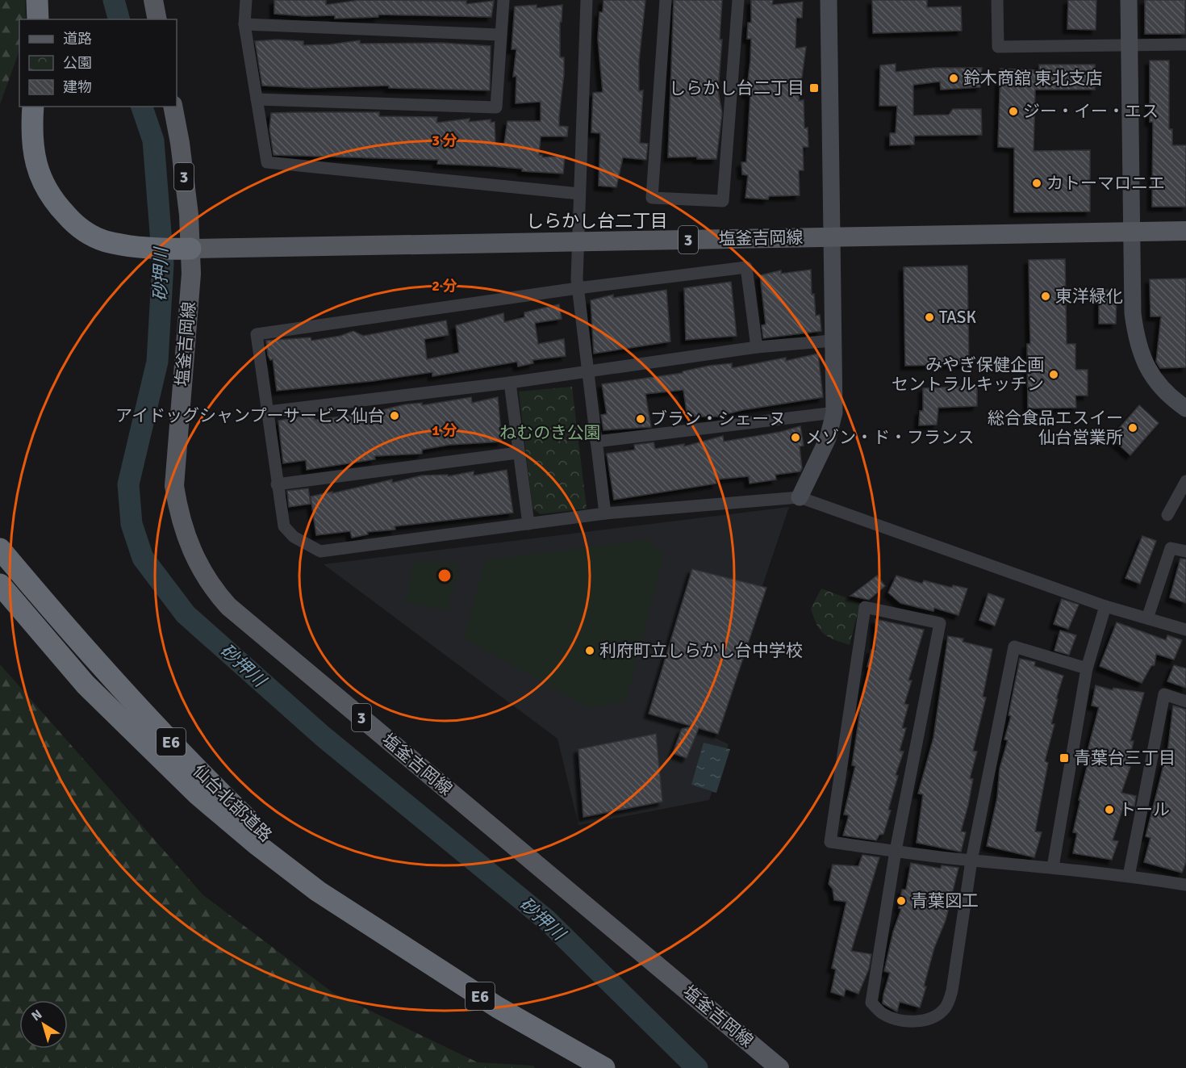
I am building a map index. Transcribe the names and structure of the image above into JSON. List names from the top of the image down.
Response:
{
  "streets": {
    "highway": ["E6", "仙台北部道路"],
    "main road": ["3", "塩釜吉岡線"]
  },
  "districts": ["しらかし台二丁目"],
  "water": ["砂押川"],
  "parks": ["ねむのき公園"],
  "places": {
    "other": [
      "鈴木商舘 東北支店",
      "ジー・イー・エス",
      "カトーマロニエ",
      "東洋緑化",
      "TASK",
      "みやぎ保健企画 セントラルキッチン",
      "アイドッグシャンプーサービス仙台",
      "ブラン・シェーヌ",
      "総合食品エスイー 仙台営業所",
      "メゾン・ド・フランス",
      "利府町立しらかし台中学校",
      "トール",
      "青葉図工"
    ],
    "transit": ["しらかし台二丁目", "青葉台三丁目"]
  },
  "legend": ["道路", "公園", "建物"],
  "north": "top left",
  "rings": ["3 分", "2 分", "1 分"]
}
